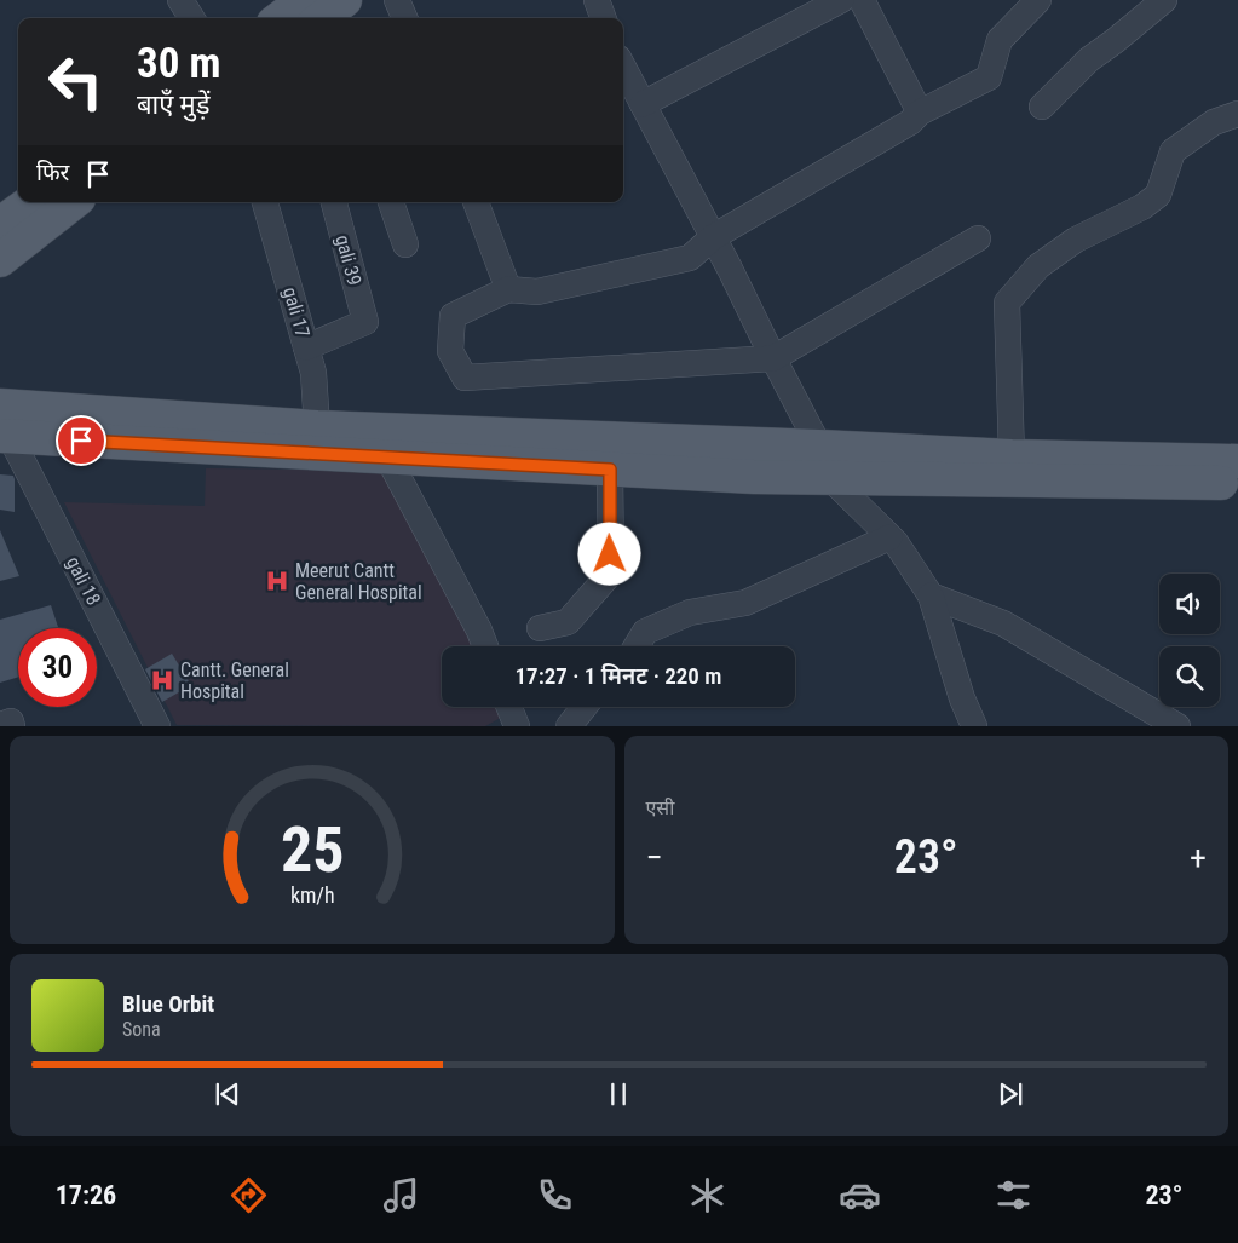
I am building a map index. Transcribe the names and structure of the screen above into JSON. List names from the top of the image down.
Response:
{
  "streets": {
    "street": ["gali 39", "gali 17", "gali 18"]
  },
  "crossings": [
    ["gali 39", "gali 17"]
  ],
  "places": {
    "hospital": ["Meerut Cantt General Hospital", "Cantt. General Hospital"]
  },
  "page": {
    "turn": ["30 m", "बाएँ मुड़ें"],
    "then": "फिर",
    "limit": "30",
    "trip": "17:27 · 1 मिनट · 220 m",
    "tile": "एसी",
    "heat": ["−", "23°", "+"],
    "song": ["Blue Orbit", "Sona"],
    "tabs": ["17:26", "23°"],
    "gauge": ["25", "km/h"]
  }
}
